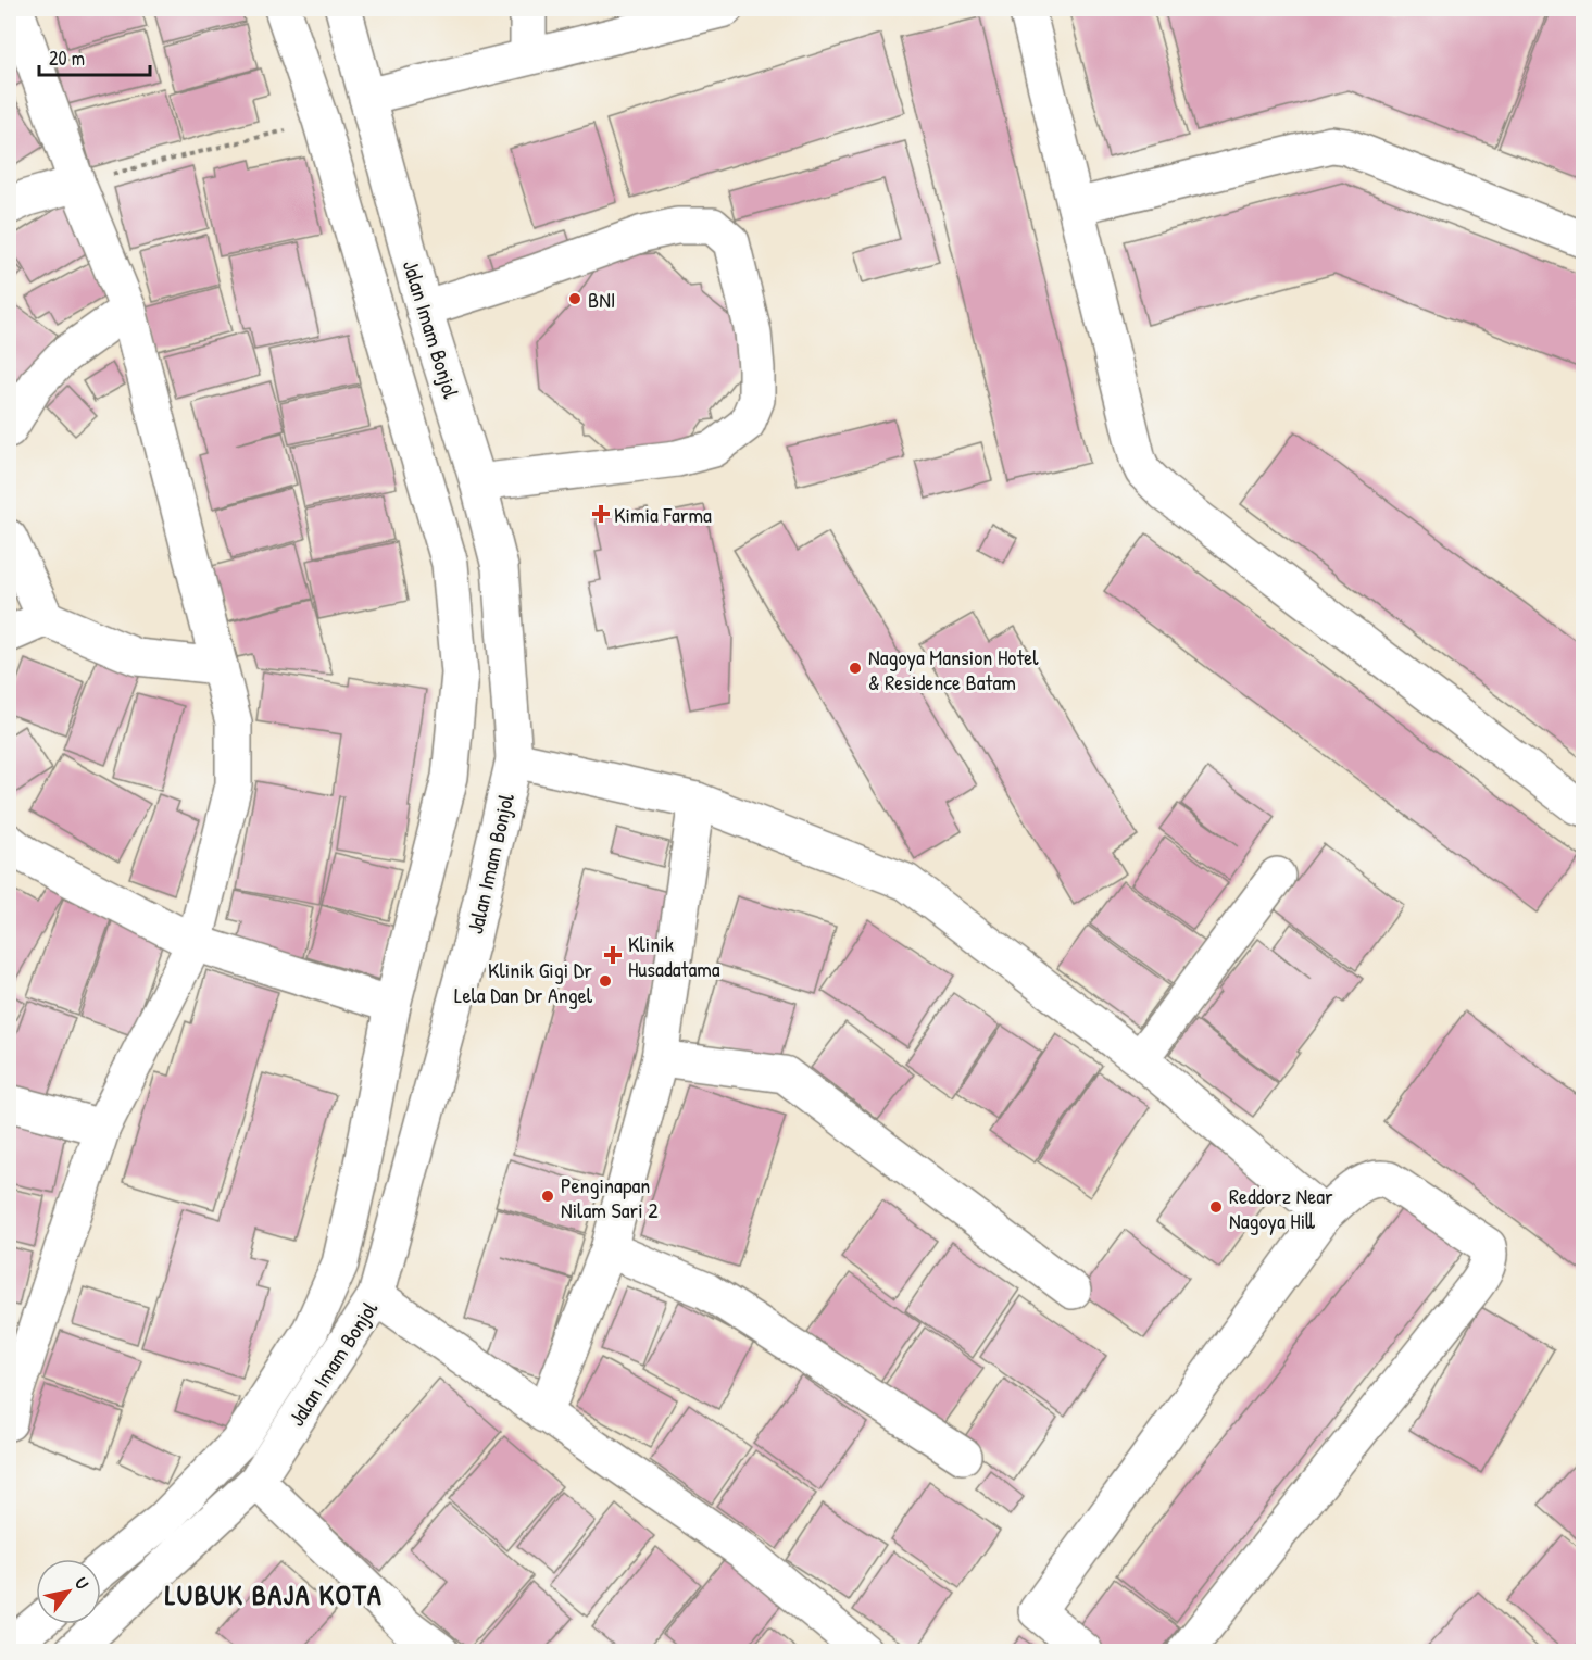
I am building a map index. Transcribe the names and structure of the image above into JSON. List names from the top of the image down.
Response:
{
  "streets": {
    "street": ["Jalan Imam Bonjol"]
  },
  "districts": ["LUBUK BAJA KOTA"],
  "places": {
    "other": [
      "BNI",
      "Nagoya Mansion Hotel & Residence Batam",
      "Klinik Gigi Dr Lela Dan Dr Angel",
      "Penginapan Nilam Sari 2",
      "Reddorz Near Nagoya Hill"
    ],
    "health": ["Kimia Farma", "Klinik Husadatama"]
  },
  "scale_bar": "20 m",
  "north": "top right"
}
